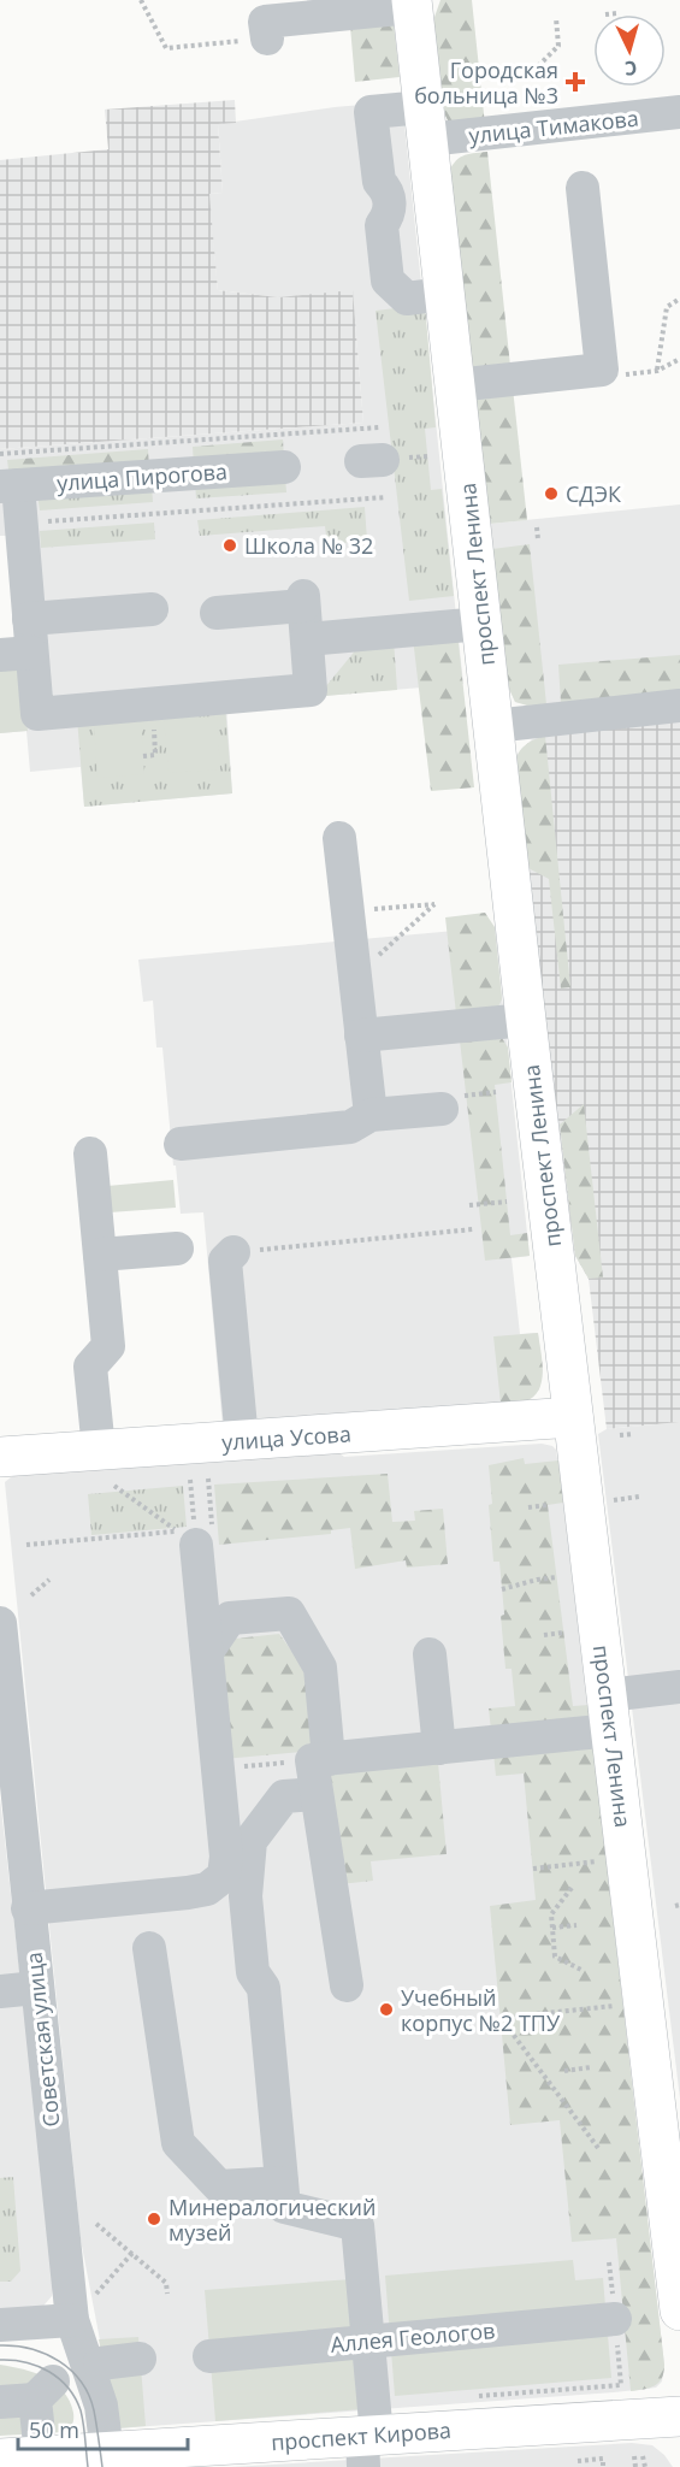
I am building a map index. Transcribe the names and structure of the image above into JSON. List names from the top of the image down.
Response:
{
  "streets": {
    "main road": ["проспект Ленина", "улица Усова", "проспект Кирова"],
    "street": [
      "улица Тимакова",
      "улица Пирогова",
      "Советская улица",
      "Аллея Геологов"
    ]
  },
  "crossings": [
    ["улица Тимакова", "проспект Ленина"],
    ["проспект Ленина", "улица Усова"],
    ["Советская улица", "проспект Кирова"]
  ],
  "places": {
    "health": ["Городская больница №3"],
    "other": [
      "СДЭК",
      "Школа № 32",
      "Учебный корпус №2 ТПУ",
      "Минералогический музей"
    ]
  },
  "scale_bar": "50 m",
  "north": "bottom"
}
